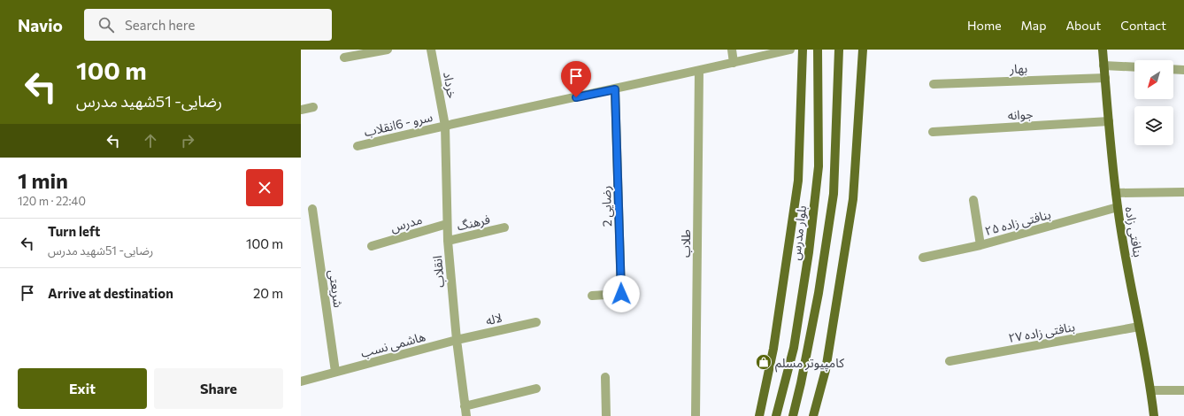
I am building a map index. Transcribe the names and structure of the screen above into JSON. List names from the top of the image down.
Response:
{
  "streets": {
    "main road": ["بنافتی زاده", "بلوار مدرس"],
    "street": [
      "بهار",
      "خرداد",
      "جوانه",
      "سرو - 6انقلاب",
      "رضایی 2",
      "فرهنگ",
      "بنافتی زاده ۲۵",
      "مدرس",
      "طلاب",
      "انقلاب",
      "شریعتی",
      "لاله",
      "بنافتی زاده ۲۷",
      "هاشمی نسب"
    ]
  },
  "crossings": [
    ["بهار", "بنافتی زاده"],
    ["خرداد", "سرو - 6انقلاب"],
    ["خرداد", "انقلاب"],
    ["جوانه", "بنافتی زاده"],
    ["سرو - 6انقلاب", "رضایی 2"],
    ["سرو - 6انقلاب", "طلاب"],
    ["سرو - 6انقلاب", "انقلاب"],
    ["فرهنگ", "انقلاب"],
    ["بنافتی زاده ۲۵", "بنافتی زاده"],
    ["مدرس", "انقلاب"],
    ["بنافتی زاده", "بنافتی زاده ۲۷"],
    ["انقلاب", "لاله"],
    ["انقلاب", "هاشمی نسب"],
    ["شریعتی", "هاشمی نسب"],
    ["لاله", "هاشمی نسب"]
  ],
  "places": {
    "shop": ["کامپیوتر مسلم"]
  },
  "north": "bottom left",
  "page": {
    "header": "Navio",
    "search": "Search here",
    "nav": [
      "Home",
      "Map",
      "About",
      "Contact"
    ],
    "turn": ["100 m", "رضایی- 51شهید مدرس"],
    "heading": ["1 min", "120 m · 22:40"],
    "list": [
      {
        "name": "Turn left",
        "note": "رضایی- 51شهید مدرس",
        "value": "100 m"
      },
      {
        "name": "Arrive at destination",
        "value": "20 m"
      }
    ],
    "buttons": ["Exit", "Share"]
  }
}
